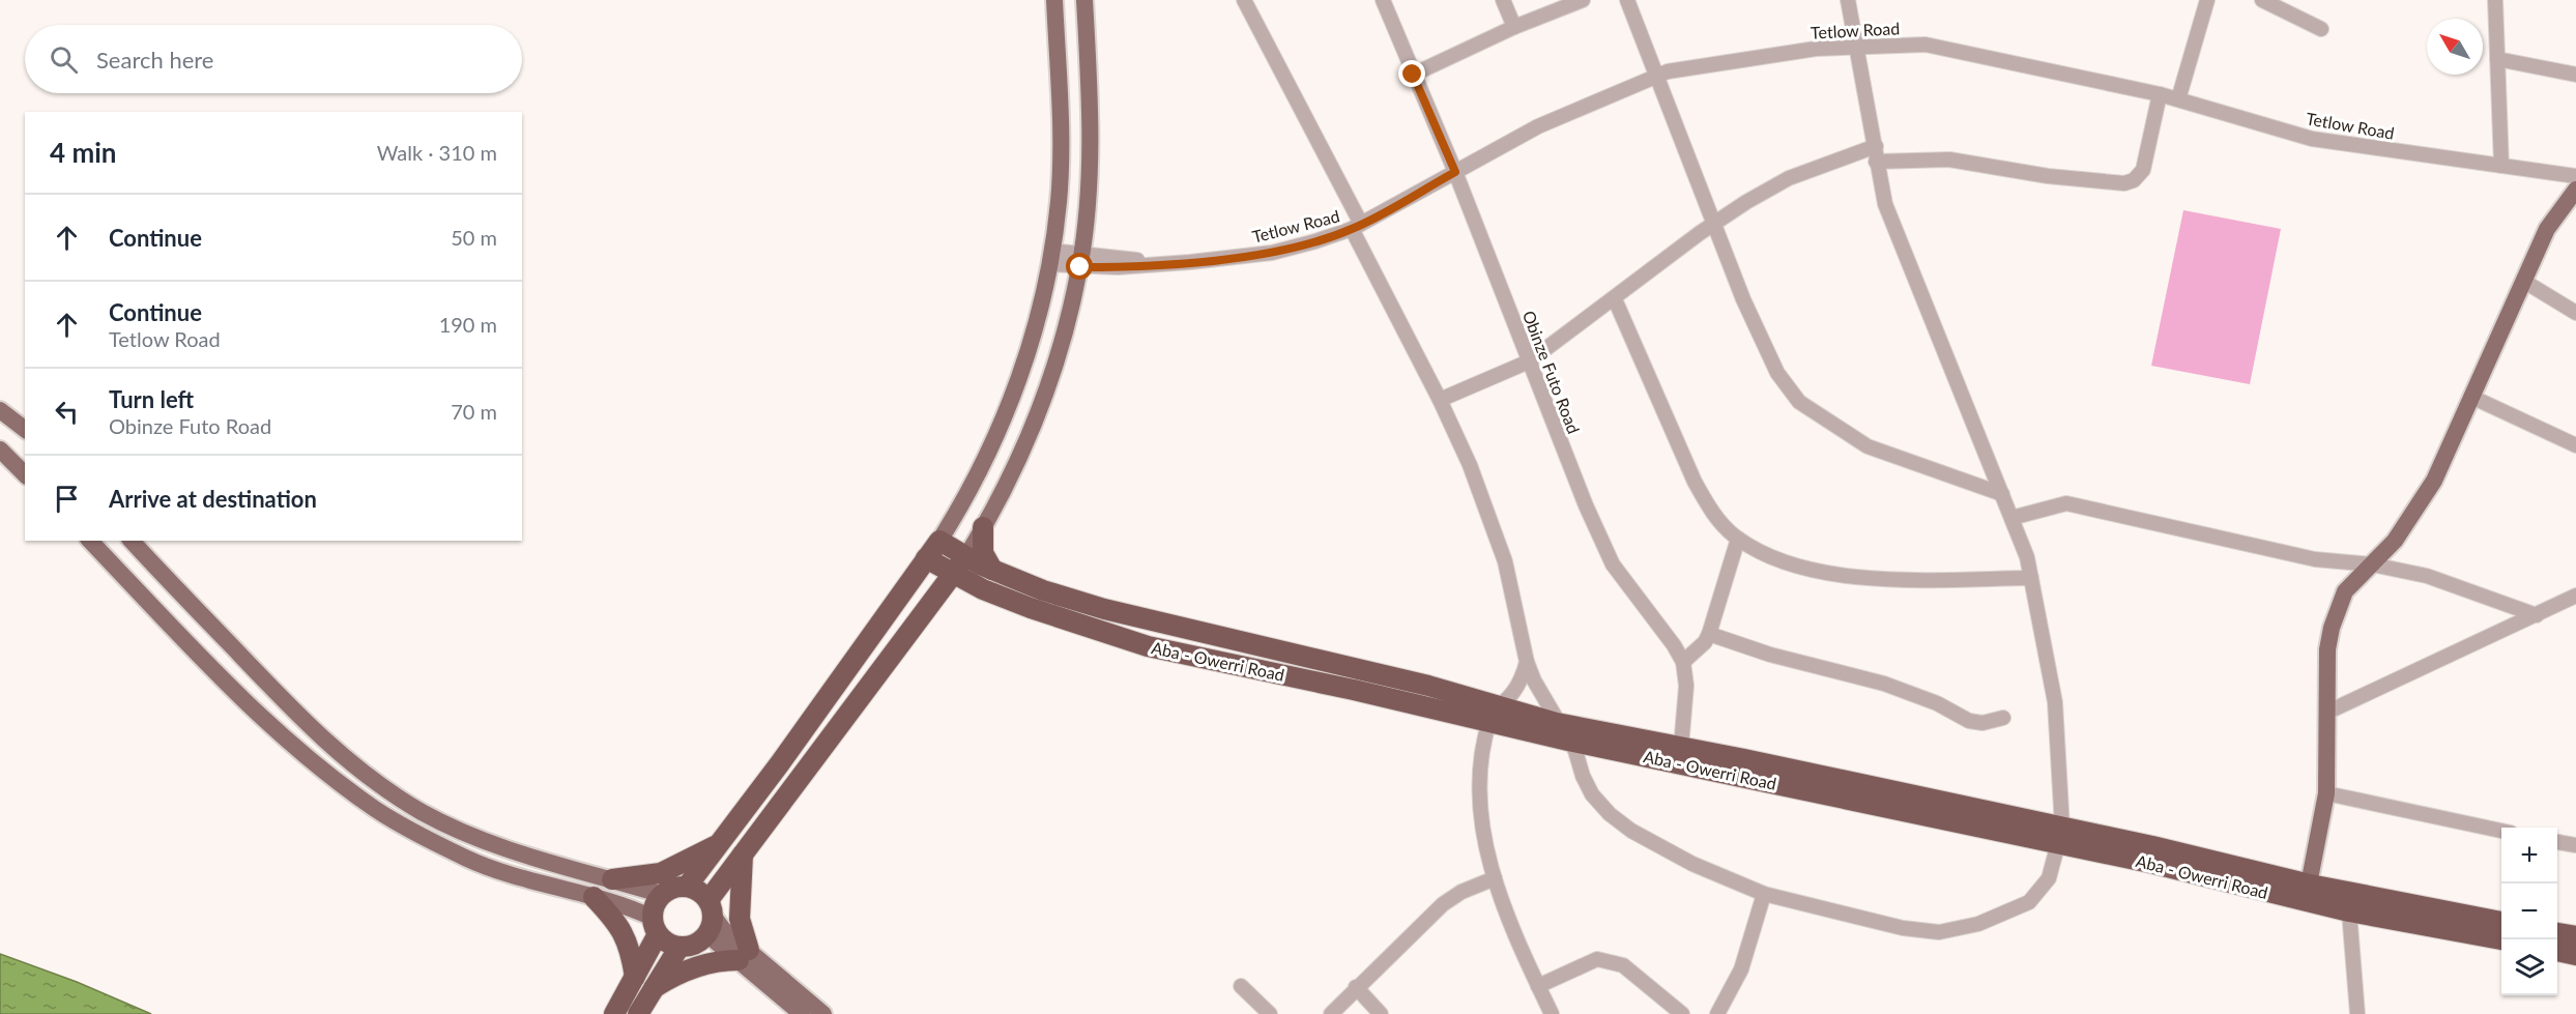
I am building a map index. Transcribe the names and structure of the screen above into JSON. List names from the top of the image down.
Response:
{
  "streets": {
    "highway": ["Aba - Owerri Road"],
    "street": ["Tetlow Road", "Obinze Futo Road"]
  },
  "crossings": [
    ["Tetlow Road", "Obinze Futo Road"],
    ["Obinze Futo Road", "Aba - Owerri Road"]
  ],
  "north": "top left",
  "page": {
    "search": "Search here",
    "heading": ["4 min", "Walk · 310 m"],
    "list": [
      ["Continue", "50 m"],
      ["Continue", "Tetlow Road", "190 m"],
      ["Turn left", "Obinze Futo Road", "70 m"],
      "Arrive at destination"
    ],
    "map_buttons": ["+", "−"]
  }
}
